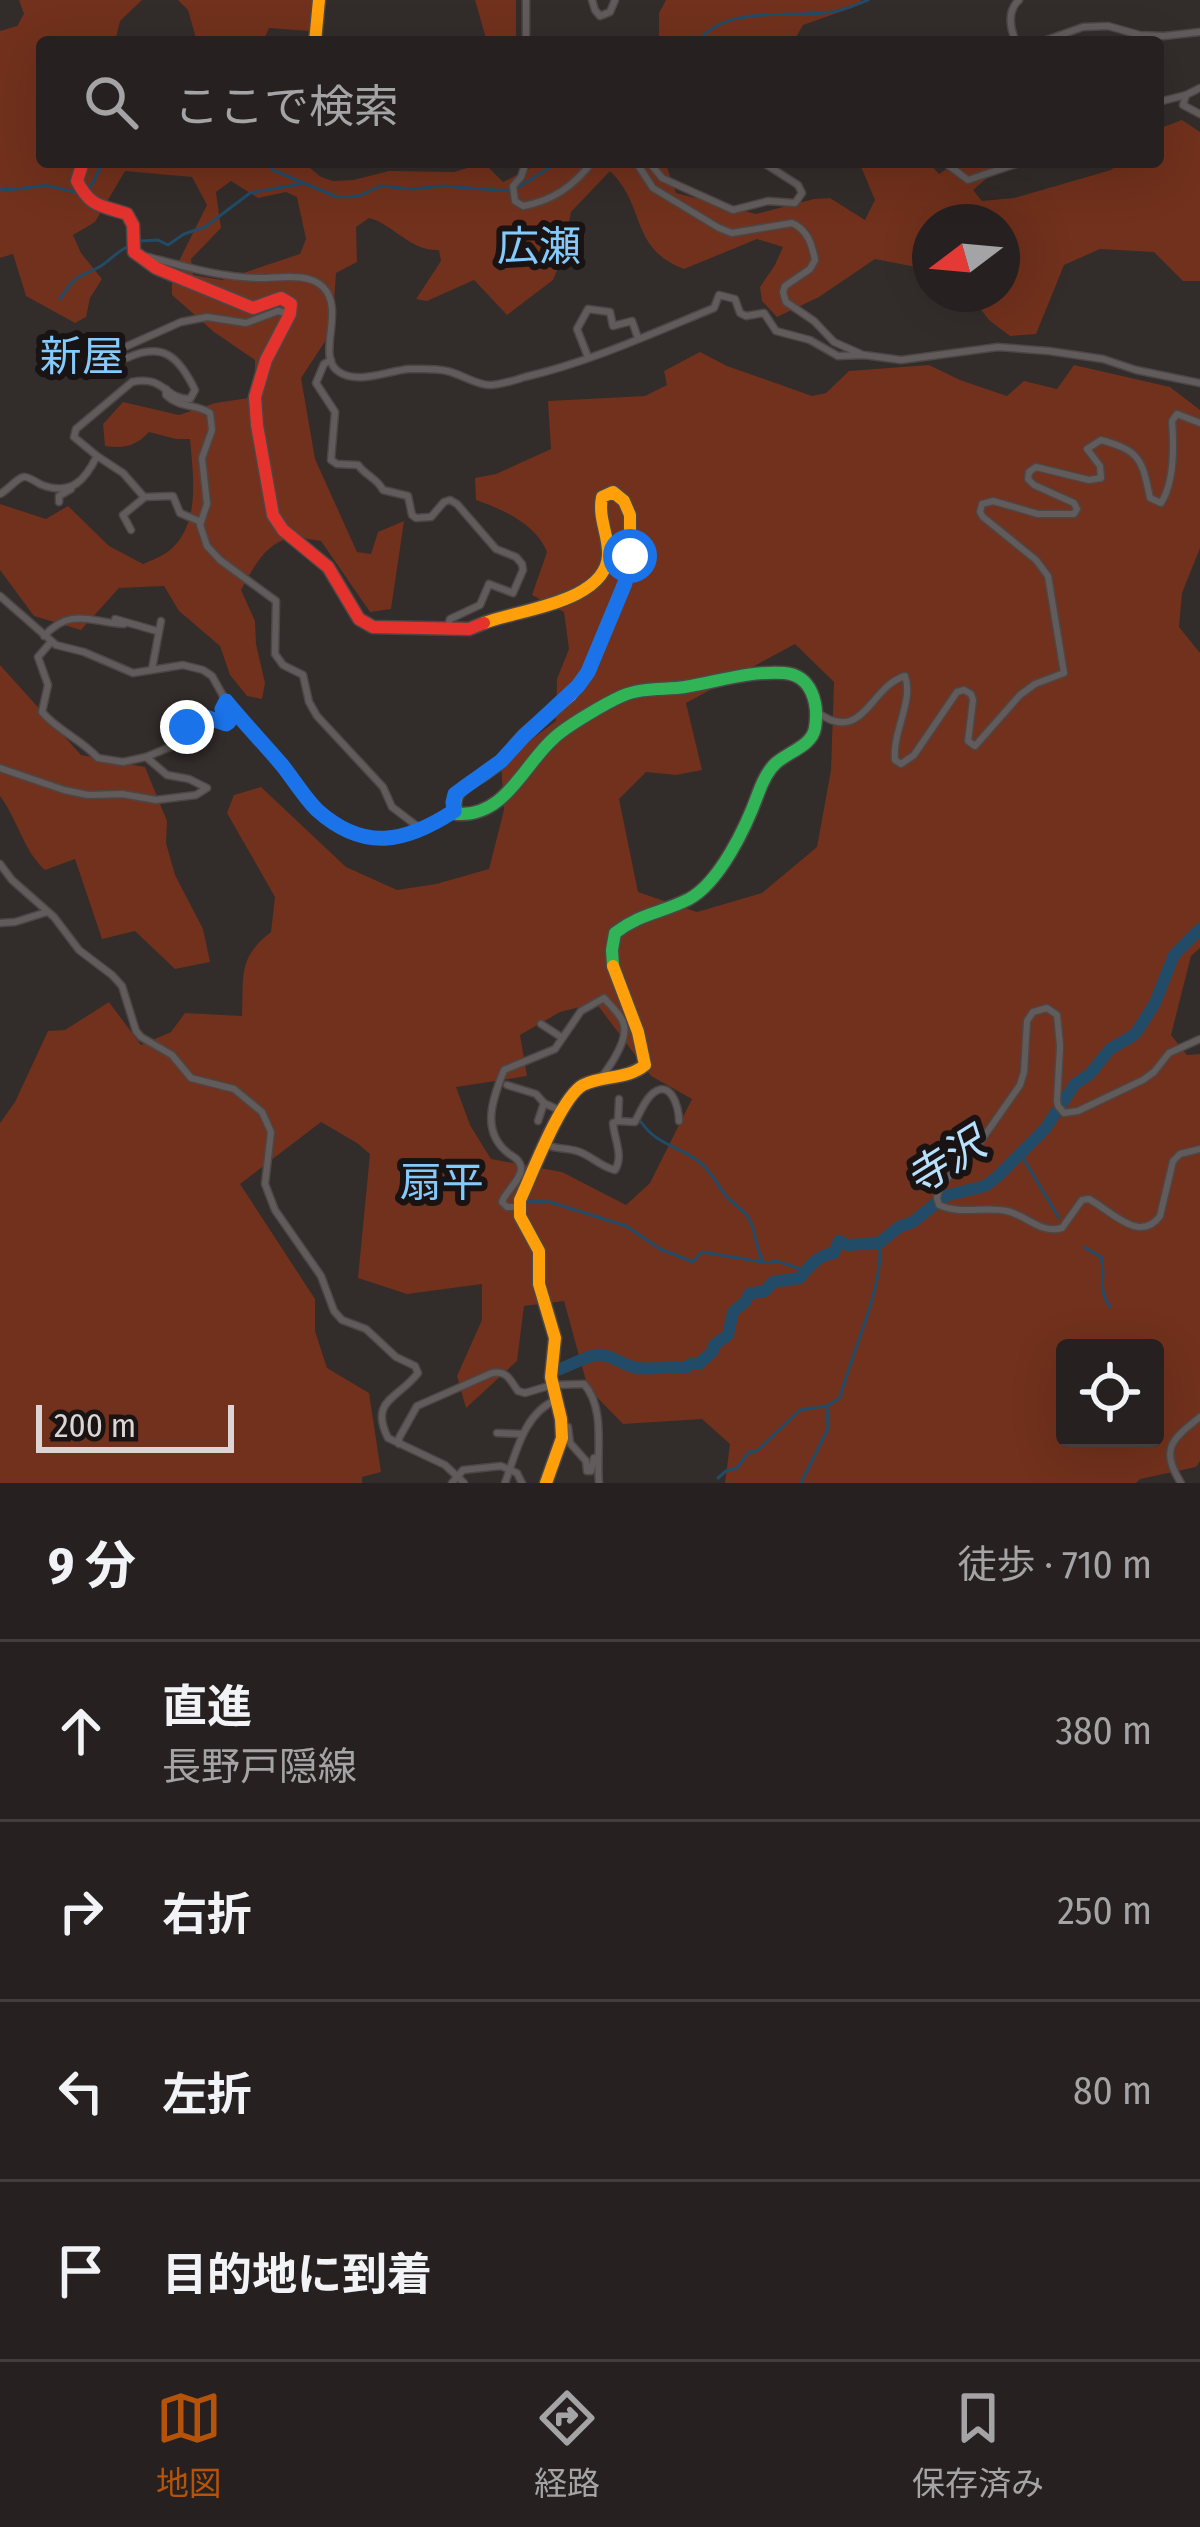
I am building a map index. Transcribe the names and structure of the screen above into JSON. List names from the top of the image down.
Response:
{
  "districts": ["広瀬", "新屋", "扇平"],
  "water": ["寺沢"],
  "scale_bar": "200 m",
  "north": "left",
  "page": {
    "search": "ここで検索",
    "scale": "200 m",
    "heading": ["9 分", "徒歩 · 710 m"],
    "list": [
      ["直進", "長野戸隠線", "380 m"],
      ["右折", "250 m"],
      ["左折", "80 m"],
      "目的地に到着"
    ],
    "nav": ["地図", "経路", "保存済み"]
  }
}
